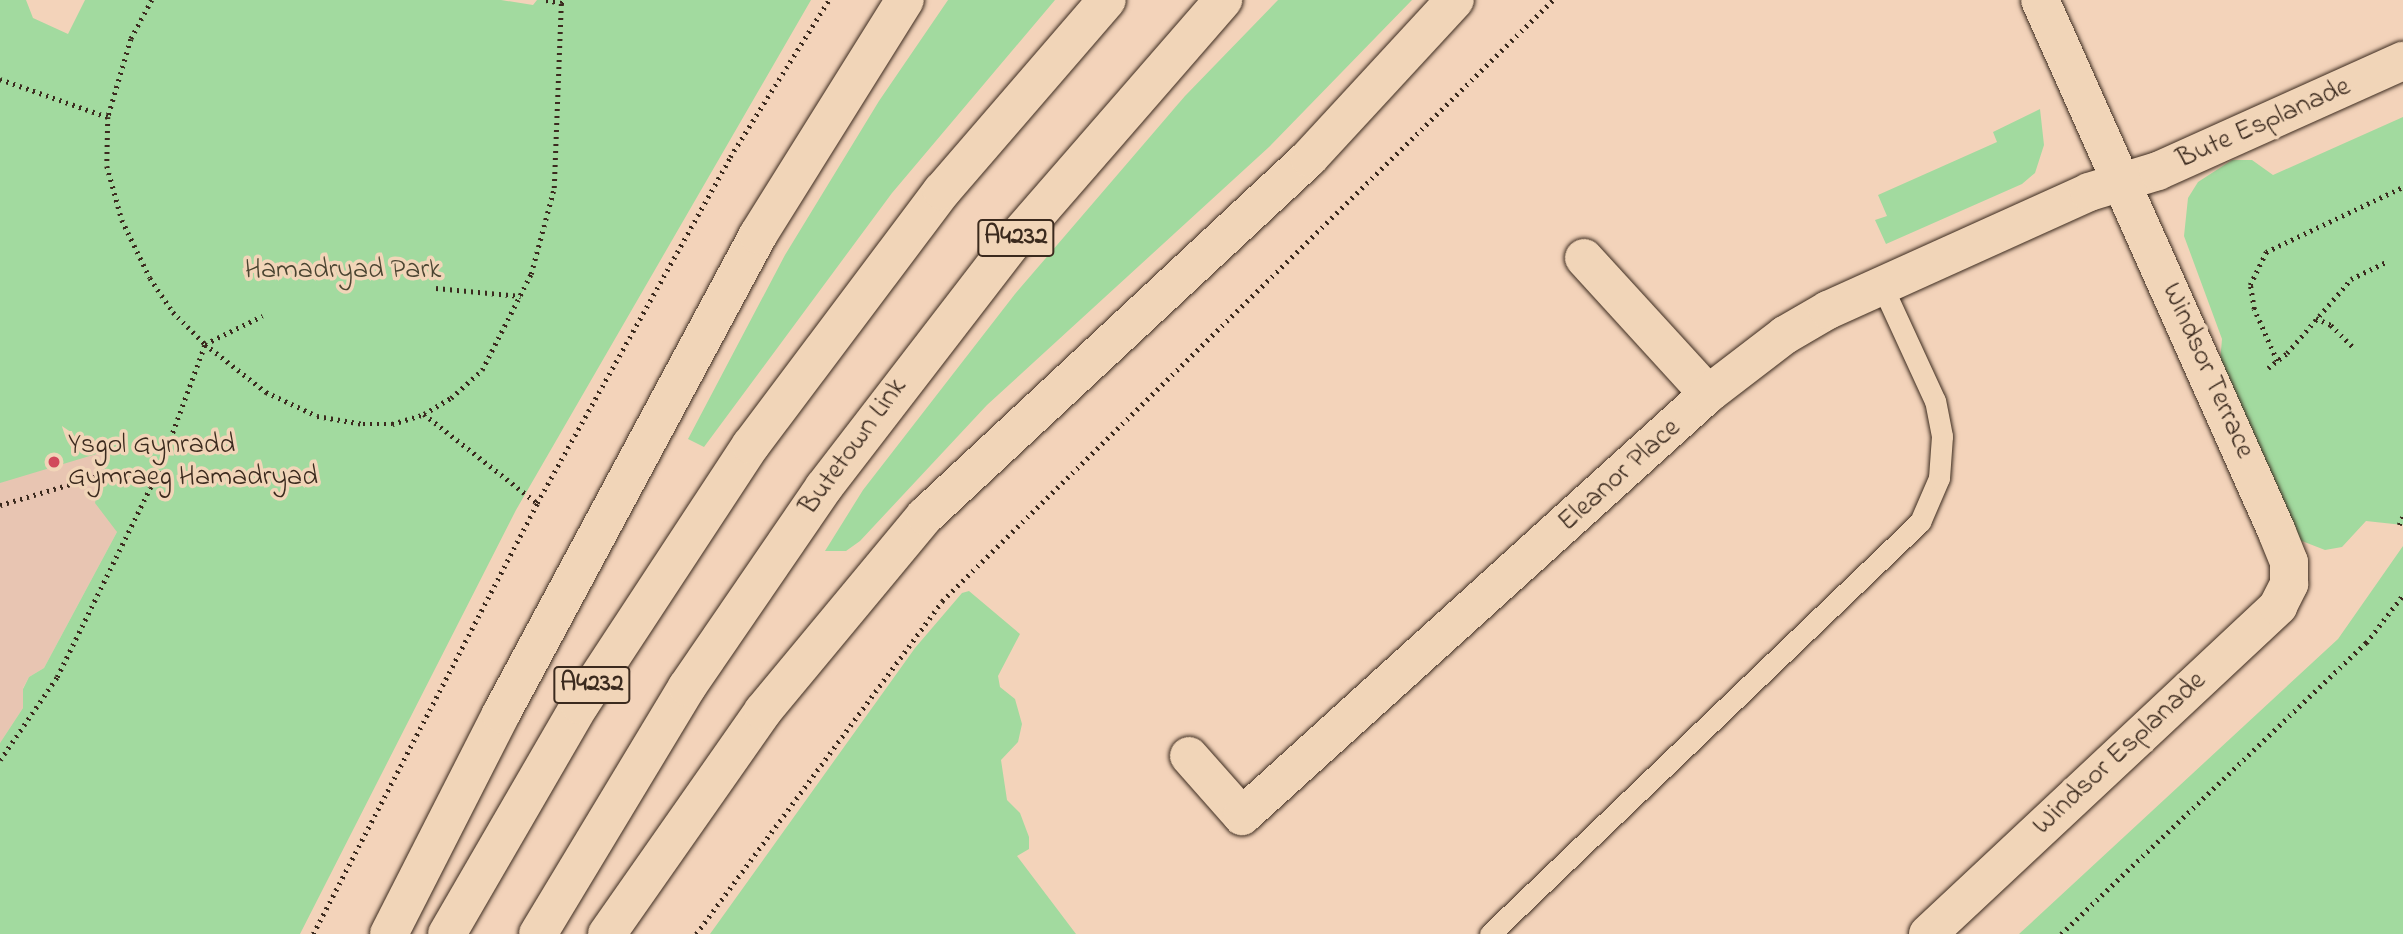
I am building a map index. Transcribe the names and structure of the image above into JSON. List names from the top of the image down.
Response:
{
  "streets": {
    "main road": [
      "Bute Esplanade",
      "A4232",
      "Windsor Terrace",
      "Butetown Link",
      "Eleanor Place",
      "Windsor Esplanade"
    ]
  },
  "crossings": [
    ["Bute Esplanade", "Windsor Terrace"],
    ["Bute Esplanade", "Eleanor Place"],
    ["Windsor Terrace", "Eleanor Place"],
    ["Windsor Terrace", "Windsor Esplanade"]
  ],
  "parks": ["Hamadryad Park"],
  "places": ["Ysgol Gynradd Gymraeg Hamadryad"]
}
